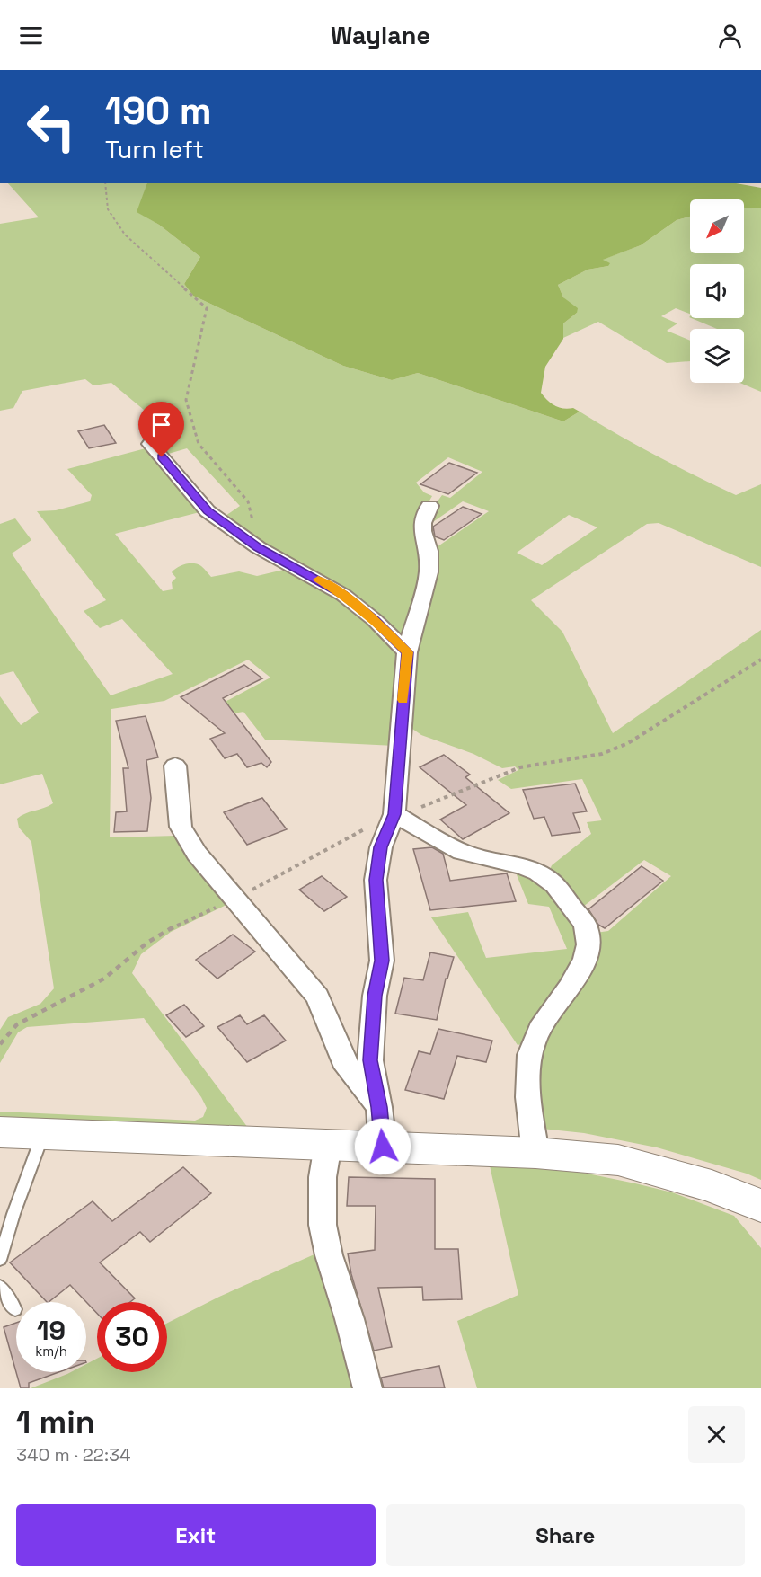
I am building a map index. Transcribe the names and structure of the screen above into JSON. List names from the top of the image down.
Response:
{
  "north": "bottom left",
  "page": {
    "header": "Waylane",
    "turn": ["190 m", "Turn left"],
    "speed": "19 km/h",
    "limit": "30",
    "heading": ["1 min", "340 m · 22:34"],
    "buttons": ["Exit", "Share"]
  }
}
